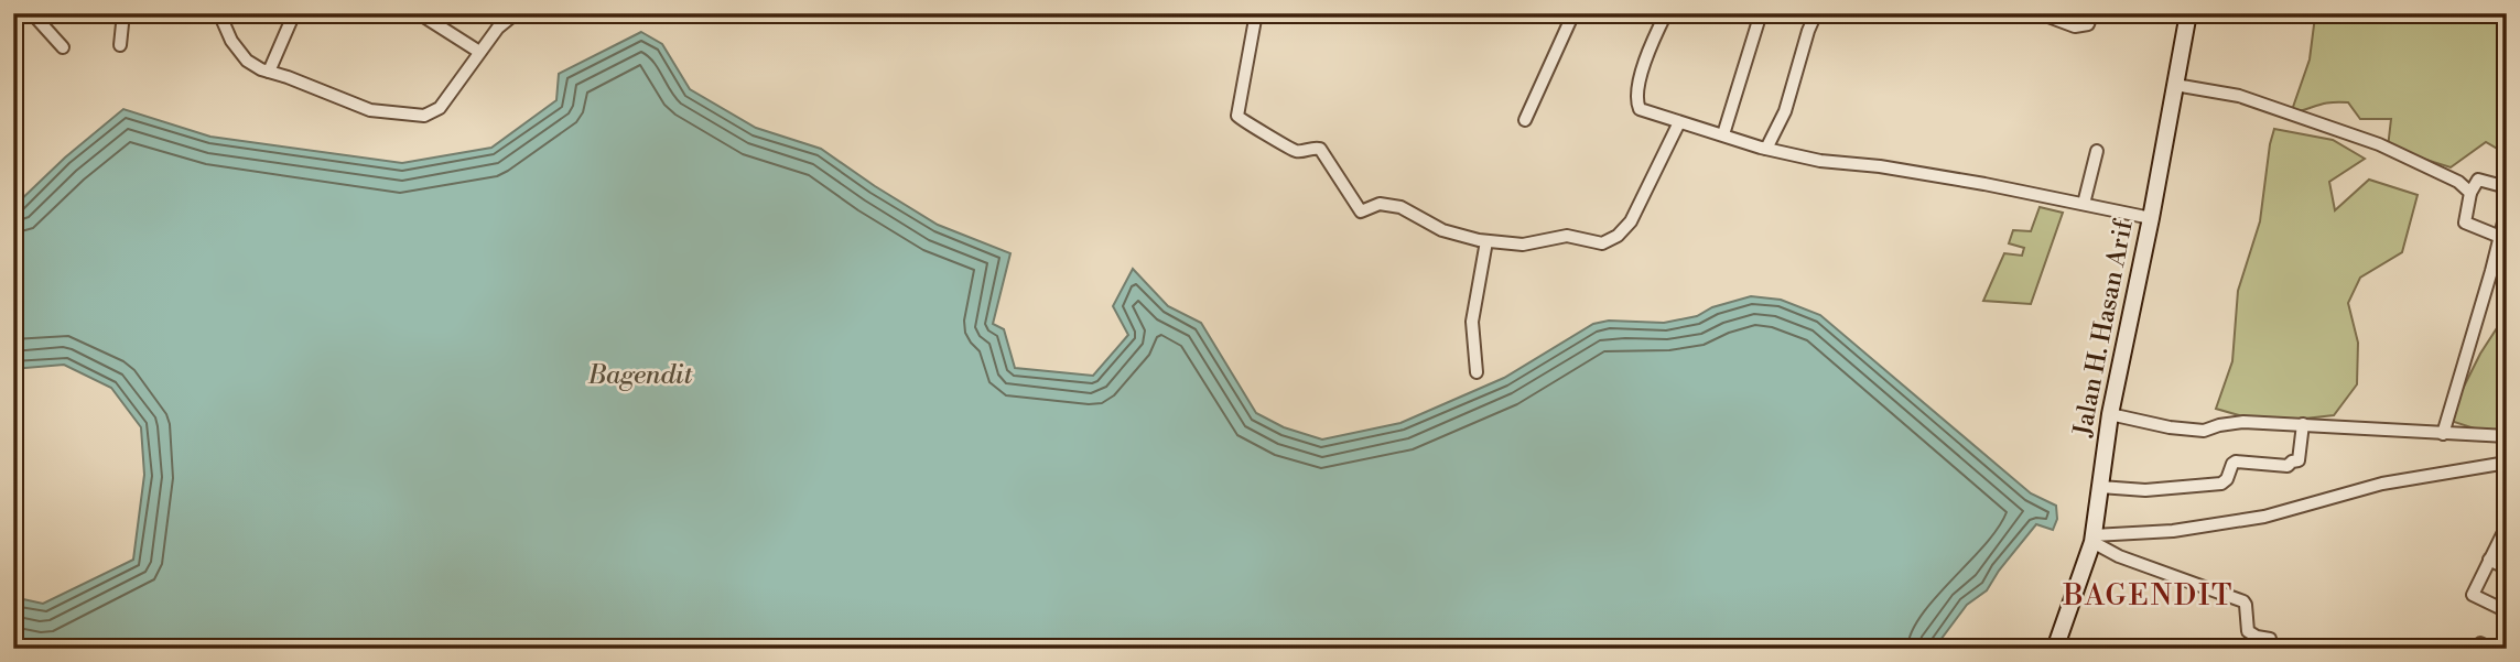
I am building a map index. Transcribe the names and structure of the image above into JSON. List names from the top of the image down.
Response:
{
  "streets": {
    "main road": ["Jalan H. Hasan Arif"]
  },
  "districts": ["BAGENDIT"],
  "water": ["Bagendit"]
}
